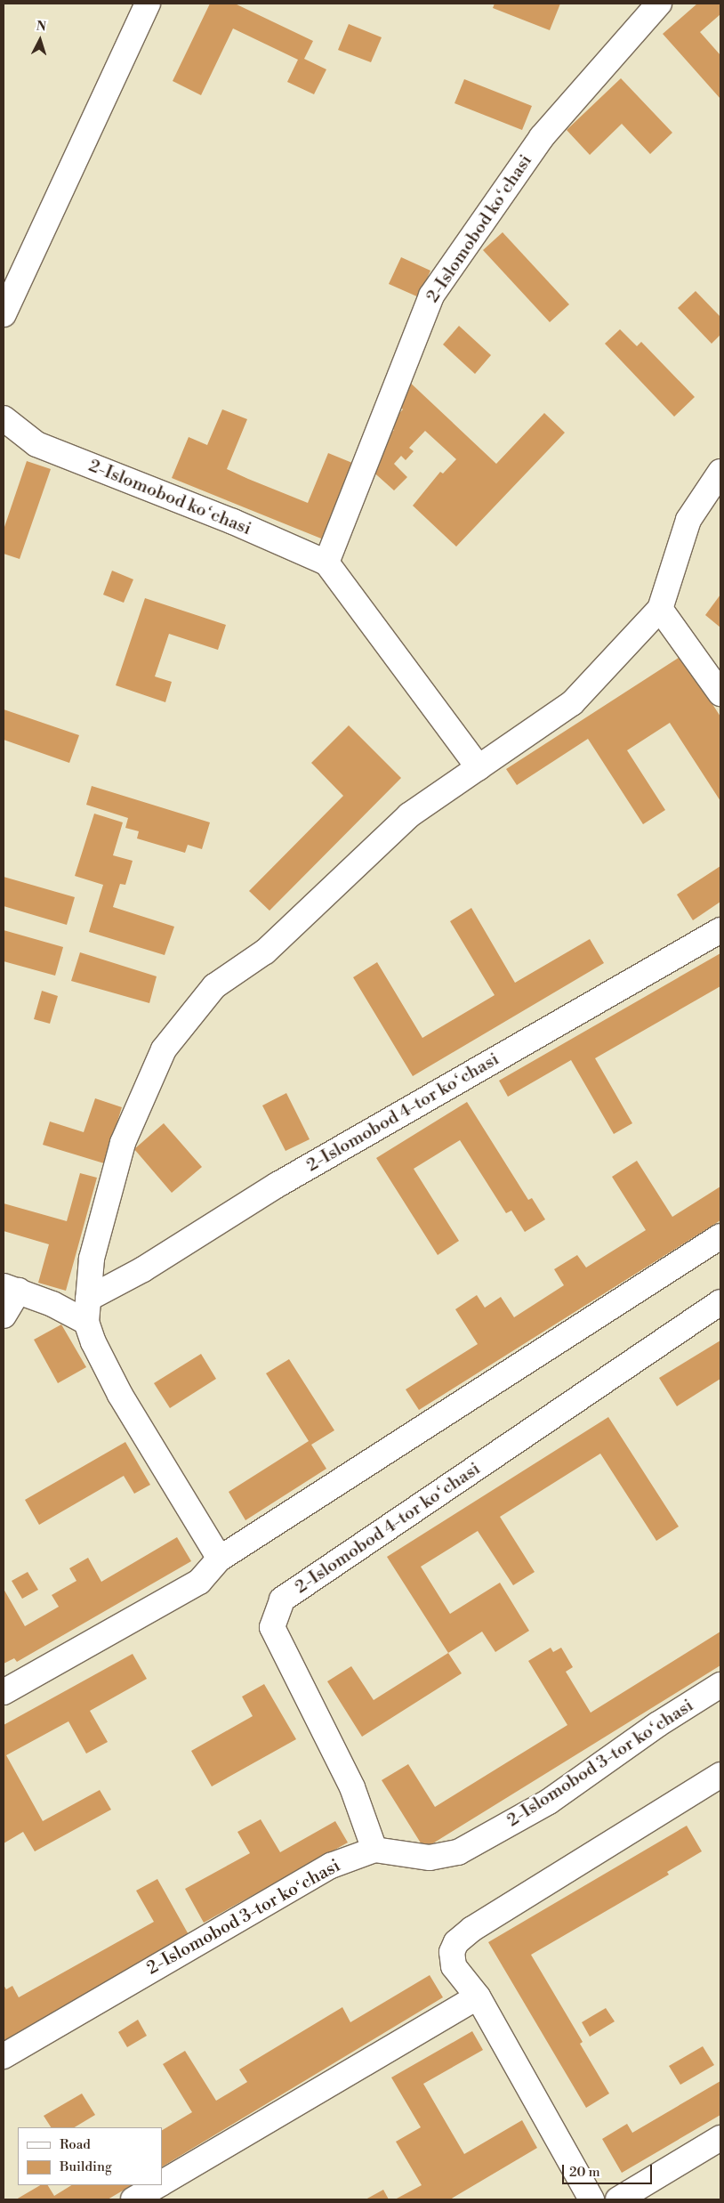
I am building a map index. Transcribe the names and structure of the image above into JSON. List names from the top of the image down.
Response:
{
  "streets": {
    "street": ["2-Islomobod koʻchasi", "2-Islomobod 4-tor koʻchasi", "2-Islomobod 3-tor koʻchasi"]
  },
  "crossings": [
    ["2-Islomobod 4-tor koʻchasi", "2-Islomobod 3-tor koʻchasi"]
  ],
  "legend": ["Road", "Building"],
  "scale_bar": "20 m",
  "north": "top"
}
